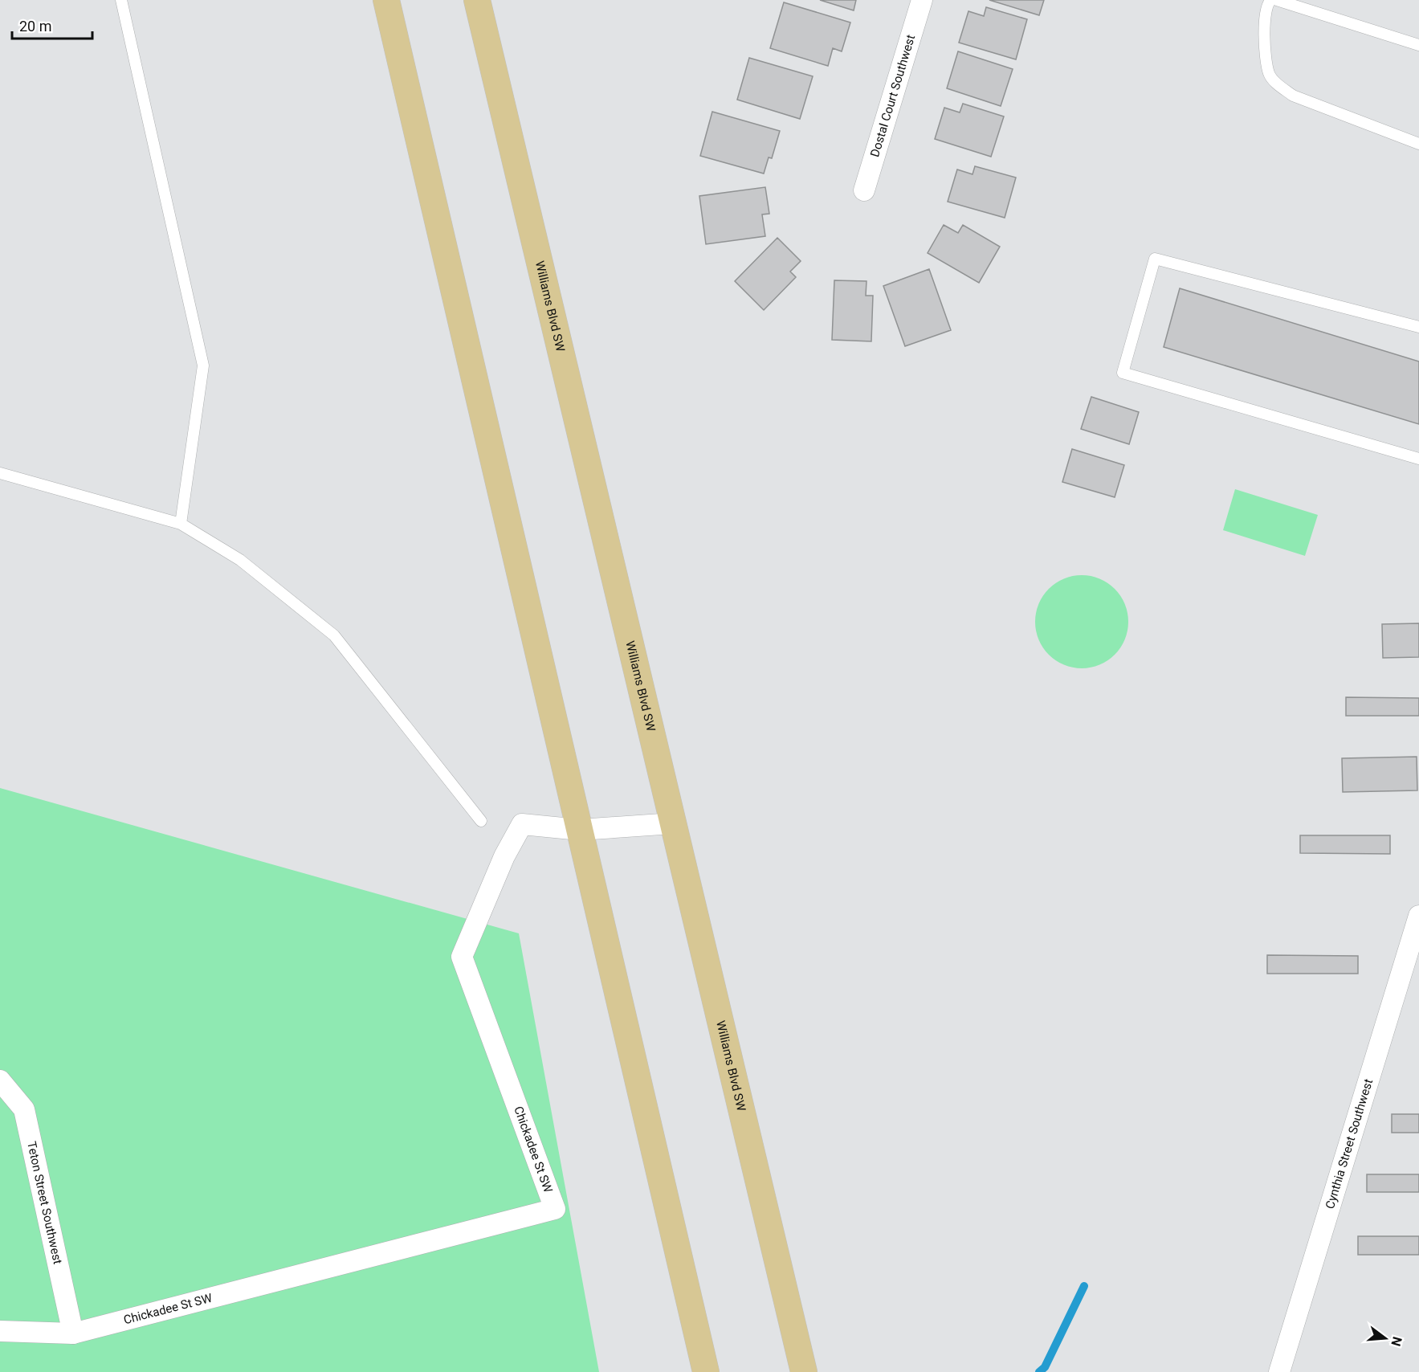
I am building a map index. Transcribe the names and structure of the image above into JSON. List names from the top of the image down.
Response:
{
  "streets": {
    "main road": ["Williams Blvd SW"],
    "street": [
      "Dostal Court Southwest",
      "Cynthia Street Southwest",
      "Chickadee St SW",
      "Teton Street Southwest"
    ]
  },
  "crossings": [
    ["Williams Blvd SW", "Chickadee St SW"],
    ["Chickadee St SW", "Teton Street Southwest"]
  ],
  "scale_bar": "20 m",
  "north": "right"
}
